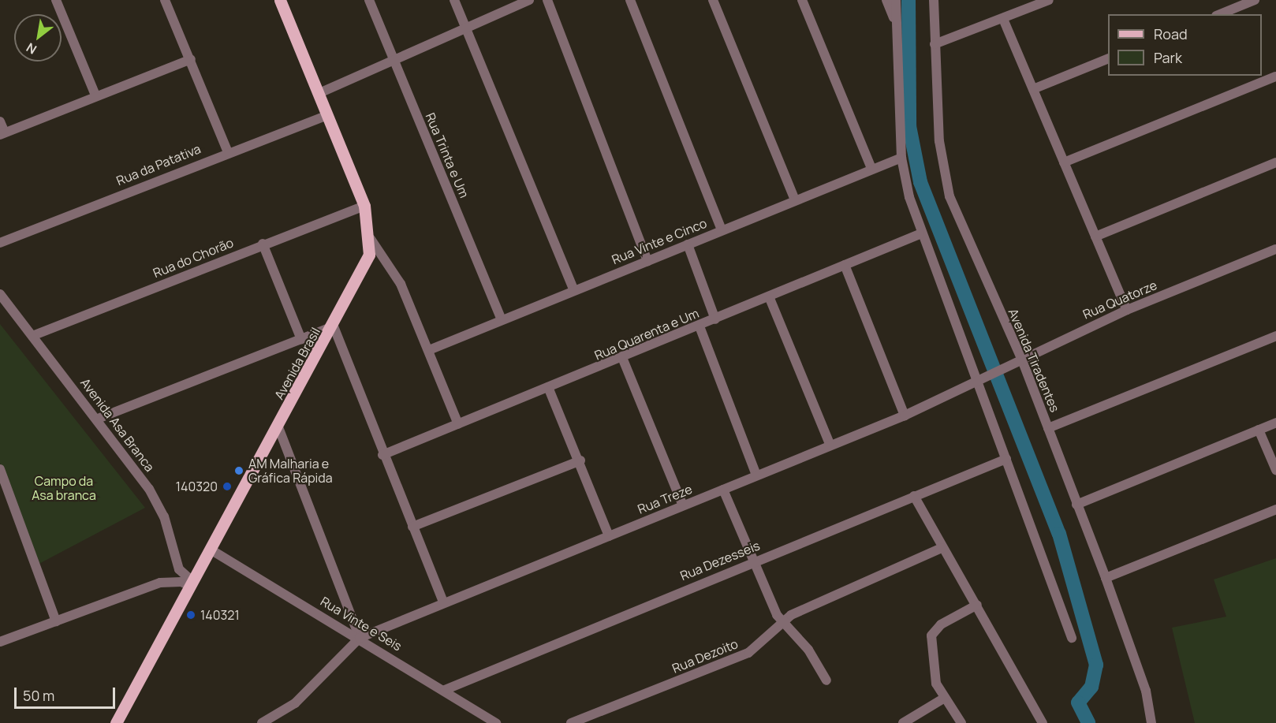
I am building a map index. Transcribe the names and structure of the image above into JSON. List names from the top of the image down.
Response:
{
  "streets": {
    "main road": ["Avenida Brasil"],
    "street": [
      "Rua Trinta e Um",
      "Rua da Patativa",
      "Rua Vinte e Cinco",
      "Rua do Chorão",
      "Rua Quatorze",
      "Rua Quarenta e Um",
      "Avenida Tiradentes",
      "Avenida Asa Branca",
      "Rua Treze",
      "Rua Dezesseis",
      "Rua Vinte e Seis",
      "Rua Dezoito"
    ]
  },
  "crossings": [
    ["Rua Trinta e Um", "Rua Vinte e Cinco"],
    ["Rua da Patativa", "Avenida Brasil"],
    ["Rua do Chorão", "Avenida Brasil"],
    ["Rua do Chorão", "Avenida Asa Branca"],
    ["Rua Quatorze", "Avenida Tiradentes"],
    ["Rua Quatorze", "Rua Treze"],
    ["Avenida Brasil", "Avenida Asa Branca"],
    ["Avenida Brasil", "Rua Vinte e Seis"],
    ["Rua Treze", "Rua Vinte e Seis"],
    ["Rua Dezesseis", "Rua Vinte e Seis"]
  ],
  "parks": ["Campo da Asa branca"],
  "places": ["AM Malharia e Gráfica Rápida", "140320", "140321"],
  "legend": ["Road", "Park"],
  "scale_bar": "50 m",
  "north": "bottom left"
}
